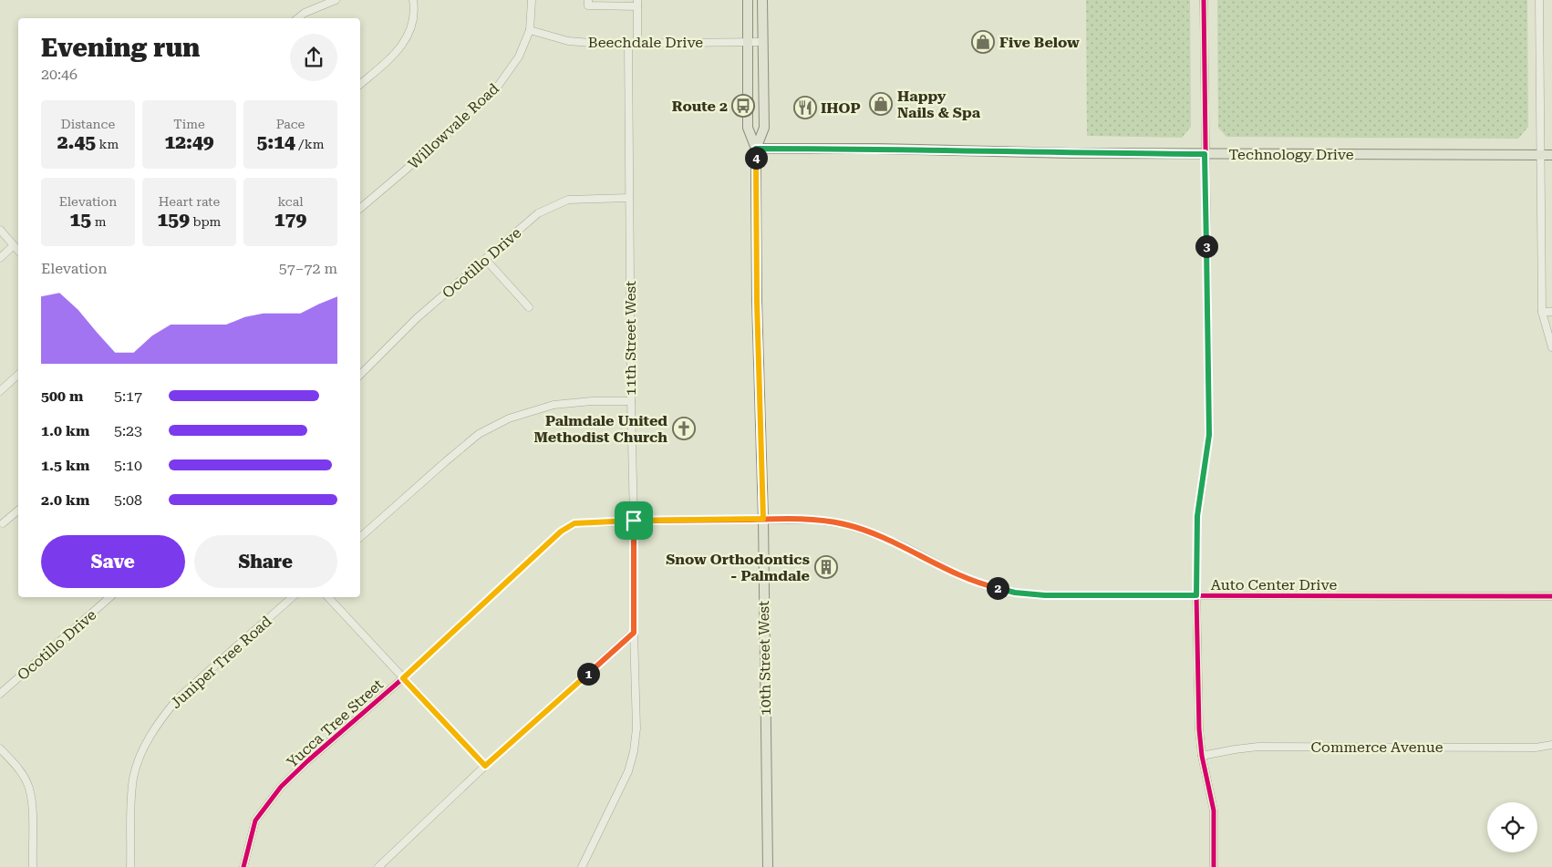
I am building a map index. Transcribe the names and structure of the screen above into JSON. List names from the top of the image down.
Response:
{
  "streets": {
    "main road": ["Technology Drive", "10th Street West"],
    "street": [
      "Beechdale Drive",
      "Willowvale Road",
      "Ocotillo Drive",
      "11th Street West",
      "Auto Center Drive",
      "Juniper Tree Road",
      "Yucca Tree Street",
      "Commerce Avenue"
    ]
  },
  "crossings": [
    ["Beechdale Drive", "Willowvale Road"],
    ["Beechdale Drive", "11th Street West"],
    ["Beechdale Drive", "10th Street West"],
    ["Technology Drive", "10th Street West"],
    ["Ocotillo Drive", "11th Street West"],
    ["11th Street West", "Yucca Tree Street"],
    ["Auto Center Drive", "10th Street West"],
    ["Auto Center Drive", "Yucca Tree Street"],
    ["10th Street West", "Yucca Tree Street"]
  ],
  "places": {
    "shop": ["Five Below", "Happy Nails & Spa"],
    "bus stop": ["Route 2"],
    "restaurant": ["IHOP"],
    "church": ["Palmdale United Methodist Church"],
    "building": ["Snow Orthodontics - Palmdale"]
  },
  "page": {
    "heading": ["Evening run", "20:46"],
    "stats": [
      ["Distance", "2.45 km"],
      ["Time", "12:49"],
      ["Pace", "5:14 /km"],
      ["Elevation", "15 m"],
      ["Heart rate", "159 bpm"],
      ["kcal", "179"]
    ],
    "pins": [
      "4",
      "3",
      "2",
      "1"
    ],
    "chart": ["Elevation", "57–72 m"],
    "list": [
      {
        "name": "500 m",
        "note": "5:17"
      },
      {
        "name": "1.0 km",
        "note": "5:23"
      },
      {
        "name": "1.5 km",
        "note": "5:10"
      },
      {
        "name": "2.0 km",
        "note": "5:08"
      }
    ],
    "buttons": ["Save", "Share"]
  }
}
